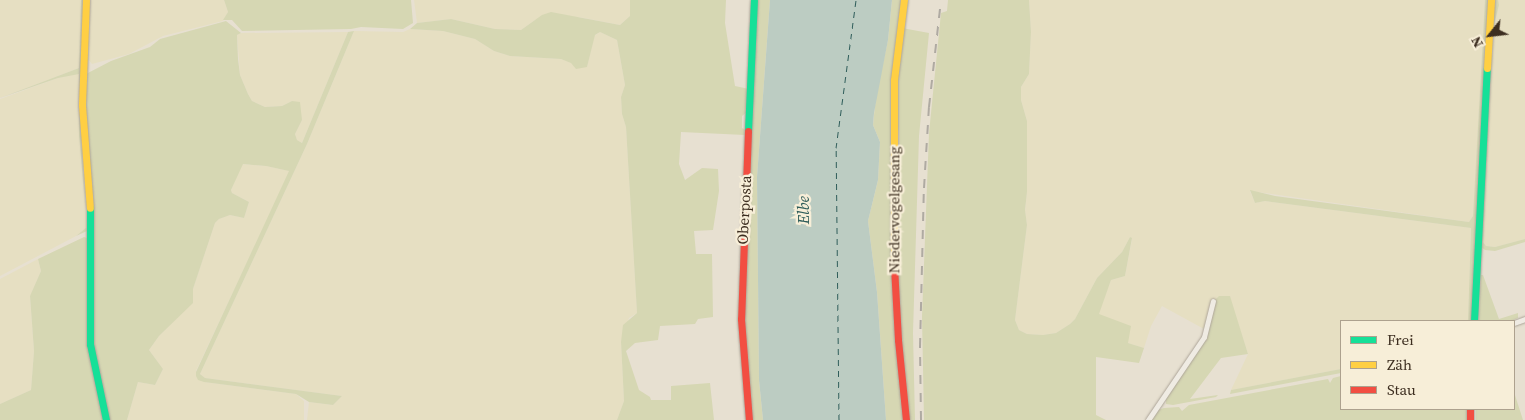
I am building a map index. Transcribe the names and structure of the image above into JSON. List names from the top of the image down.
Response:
{
  "streets": {
    "street": ["Oberposta", "Niedervogelgesang"]
  },
  "water": ["Elbe"],
  "legend": ["Frei", "Zäh", "Stau"],
  "north": "bottom left"
}
